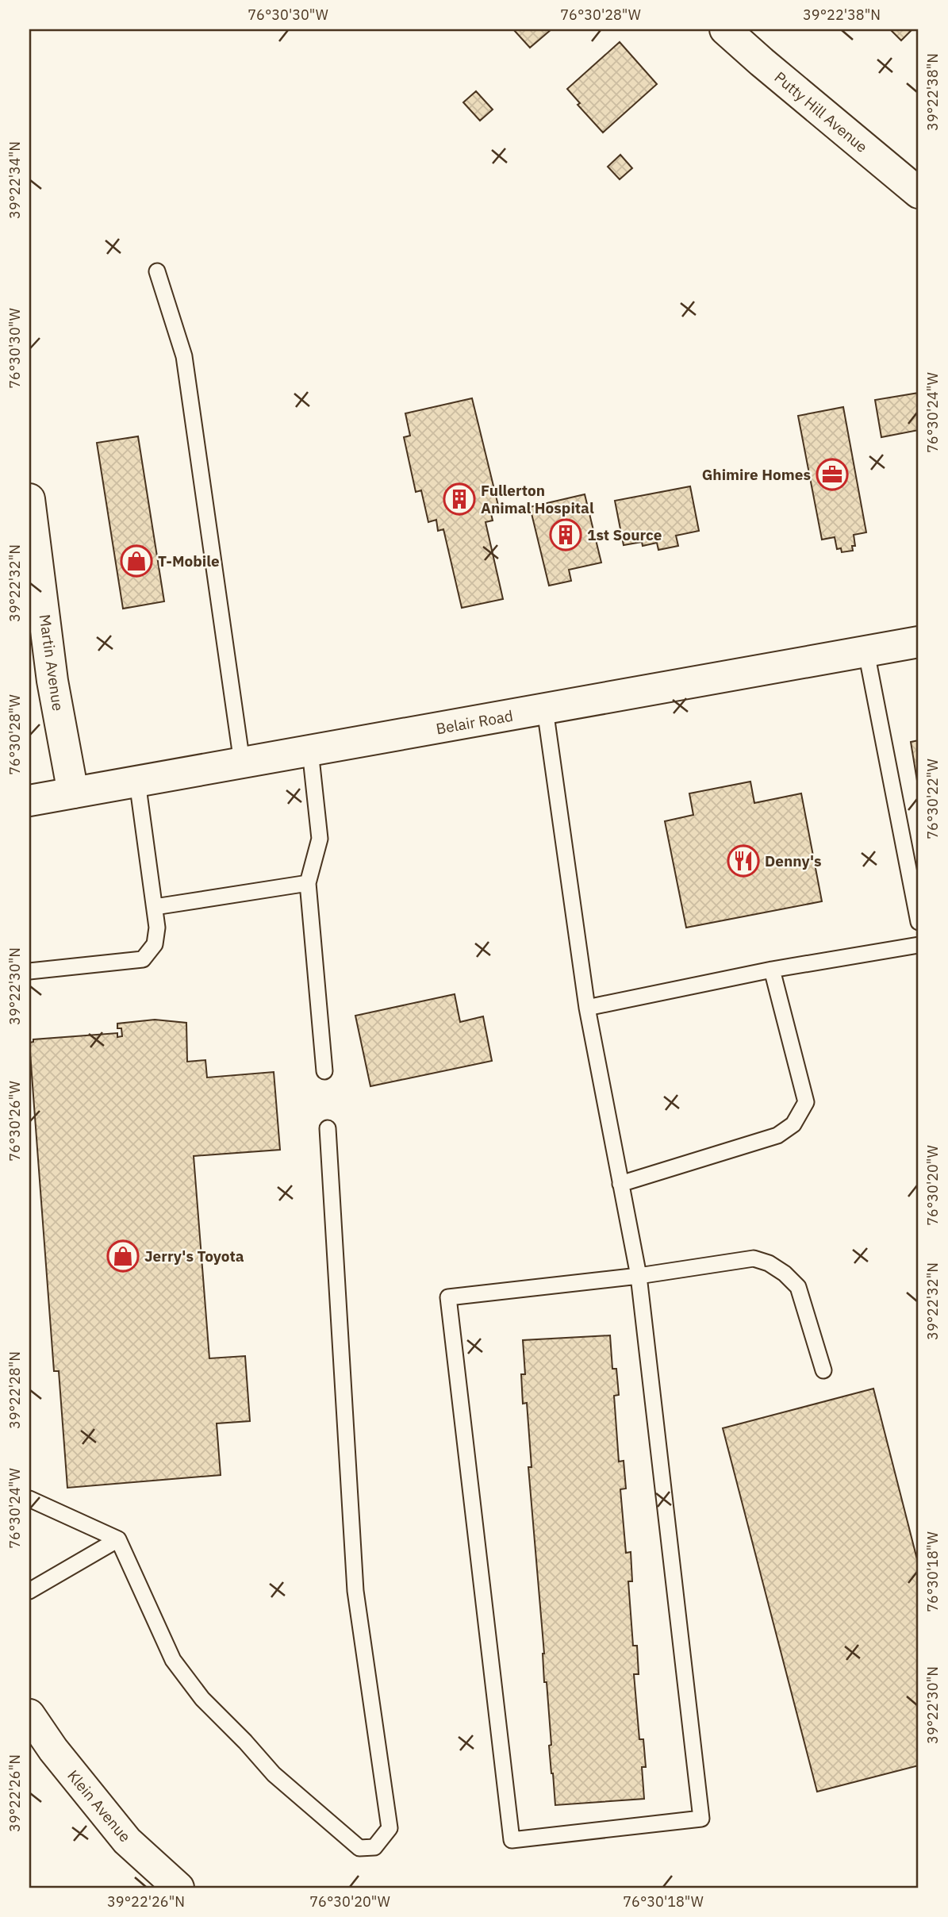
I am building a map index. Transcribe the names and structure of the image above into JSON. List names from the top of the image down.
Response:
{
  "streets": {
    "main road": [
      "Putty Hill Avenue",
      "Martin Avenue",
      "Belair Road",
      "Klein Avenue"
    ]
  },
  "crossings": [
    ["Martin Avenue", "Belair Road"]
  ],
  "places": {
    "office": ["Ghimire Homes"],
    "building": ["Fullerton Animal Hospital", "1st Source"],
    "shop": ["T-Mobile", "Jerry's Toyota"],
    "restaurant": ["Denny's"]
  },
  "coordinates": [
    "76°30'30\"W",
    "76°30'28\"W",
    "39°22'38\"N",
    "39°22'34\"N",
    "76°30'24\"W",
    "39°22'32\"N",
    "76°30'22\"W",
    "39°22'30\"N",
    "76°30'26\"W",
    "76°30'20\"W",
    "39°22'28\"N",
    "76°30'18\"W",
    "39°22'26\"N"
  ]
}
